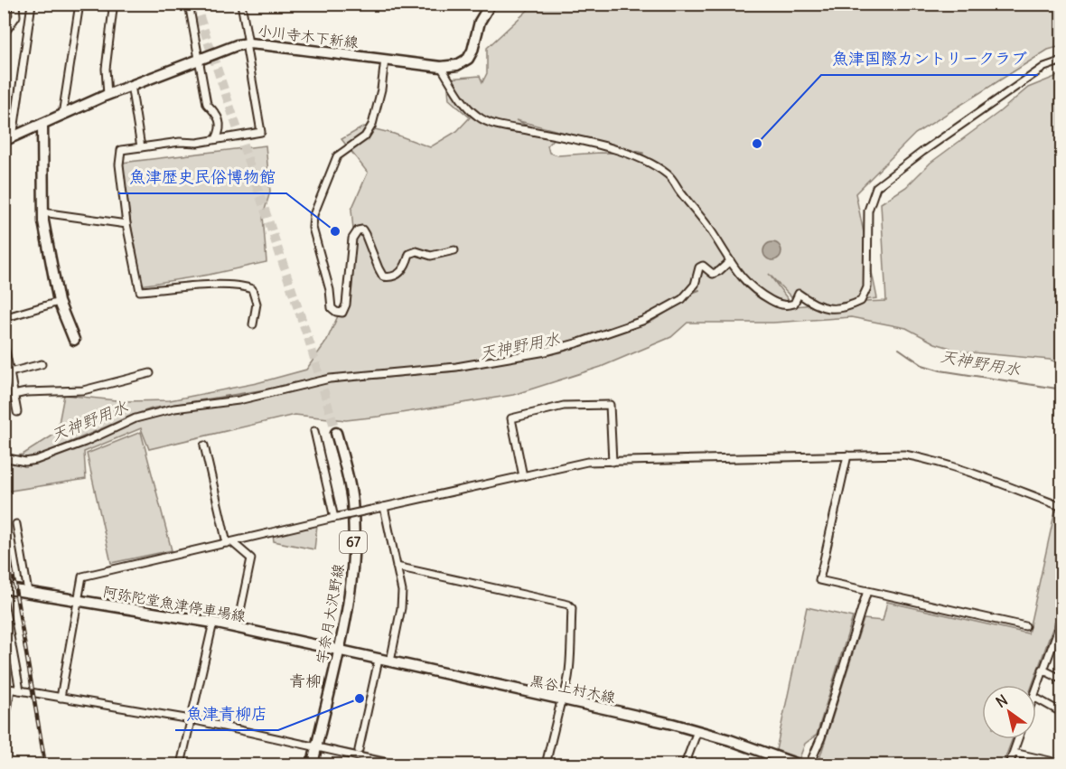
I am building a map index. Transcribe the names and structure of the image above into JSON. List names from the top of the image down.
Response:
{
  "streets": {
    "main road": [
      "小川寺木下新線",
      "67",
      "阿弥陀堂魚津停車場線",
      "宇奈月大沢野線",
      "黒谷上村木線"
    ]
  },
  "crossings": [
    ["阿弥陀堂魚津停車場線", "宇奈月大沢野線"],
    ["阿弥陀堂魚津停車場線", "黒谷上村木線"],
    ["宇奈月大沢野線", "黒谷上村木線"]
  ],
  "districts": ["青柳"],
  "water": ["天神野用水"],
  "places": ["魚津国際カントリークラブ", "魚津歴史民俗博物館", "魚津青柳店"],
  "north": "top left"
}
